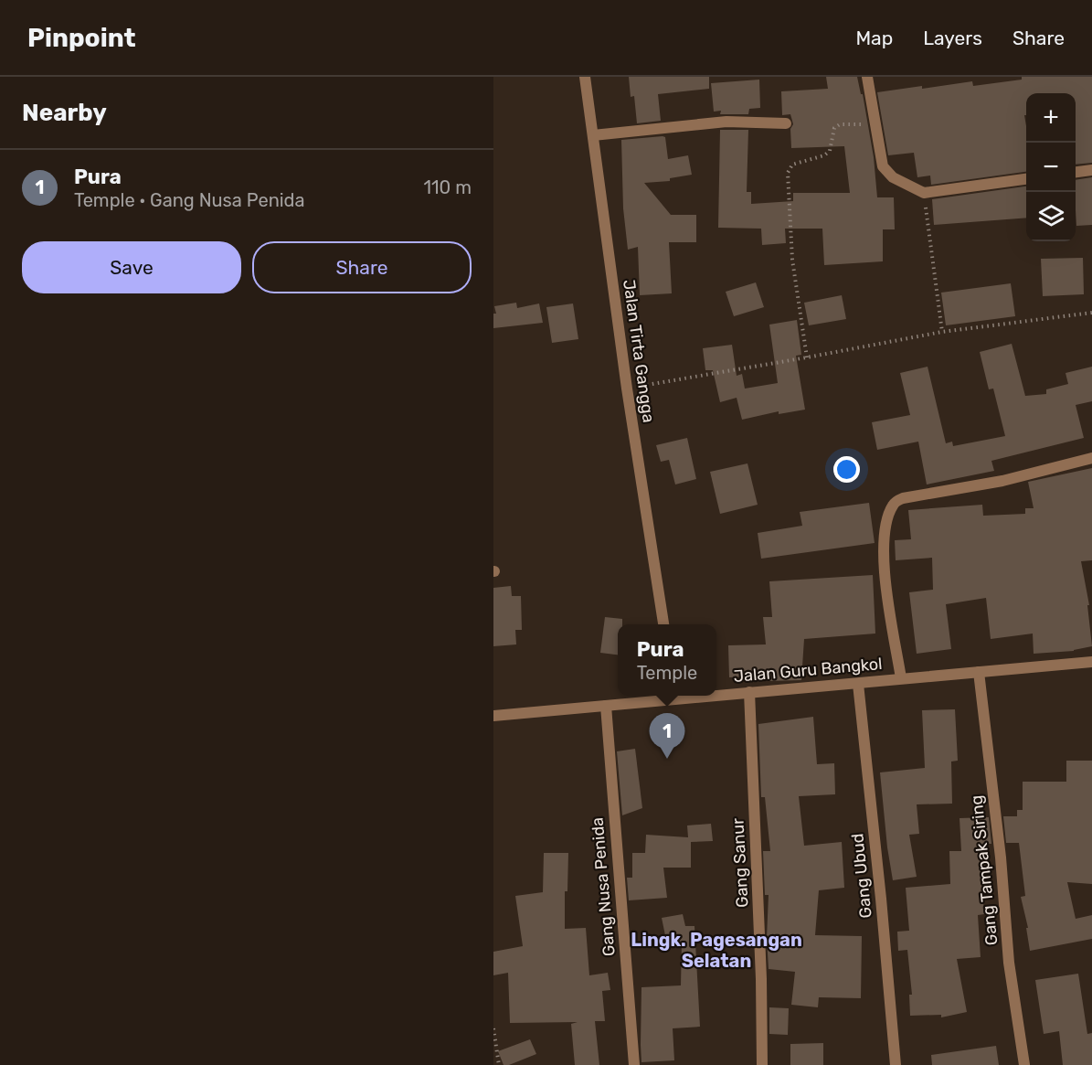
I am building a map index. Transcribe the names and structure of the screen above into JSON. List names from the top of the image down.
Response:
{
  "streets": {
    "street": [
      "Jalan Tirta Gangga",
      "Jalan Guru Bangkol",
      "Gang Sanur",
      "Gang Tampak Siring",
      "Gang Ubud",
      "Gang Nusa Penida"
    ]
  },
  "crossings": [
    ["Jalan Guru Bangkol", "Gang Sanur"],
    ["Jalan Guru Bangkol", "Gang Tampak Siring"],
    ["Jalan Guru Bangkol", "Gang Ubud"],
    ["Jalan Guru Bangkol", "Gang Nusa Penida"]
  ],
  "districts": ["Lingk. Pagesangan Selatan"],
  "page": {
    "header": "Pinpoint",
    "nav": ["Map", "Layers", "Share"],
    "heading": "Nearby",
    "map_buttons": ["+", "−"],
    "list": [
      {
        "mark": "1",
        "name": "Pura",
        "note": "Temple · Gang Nusa Penida",
        "value": "110 m"
      }
    ],
    "buttons": ["Save", "Share"],
    "popup": ["Pura", "Temple"],
    "pins": "1"
  }
}
